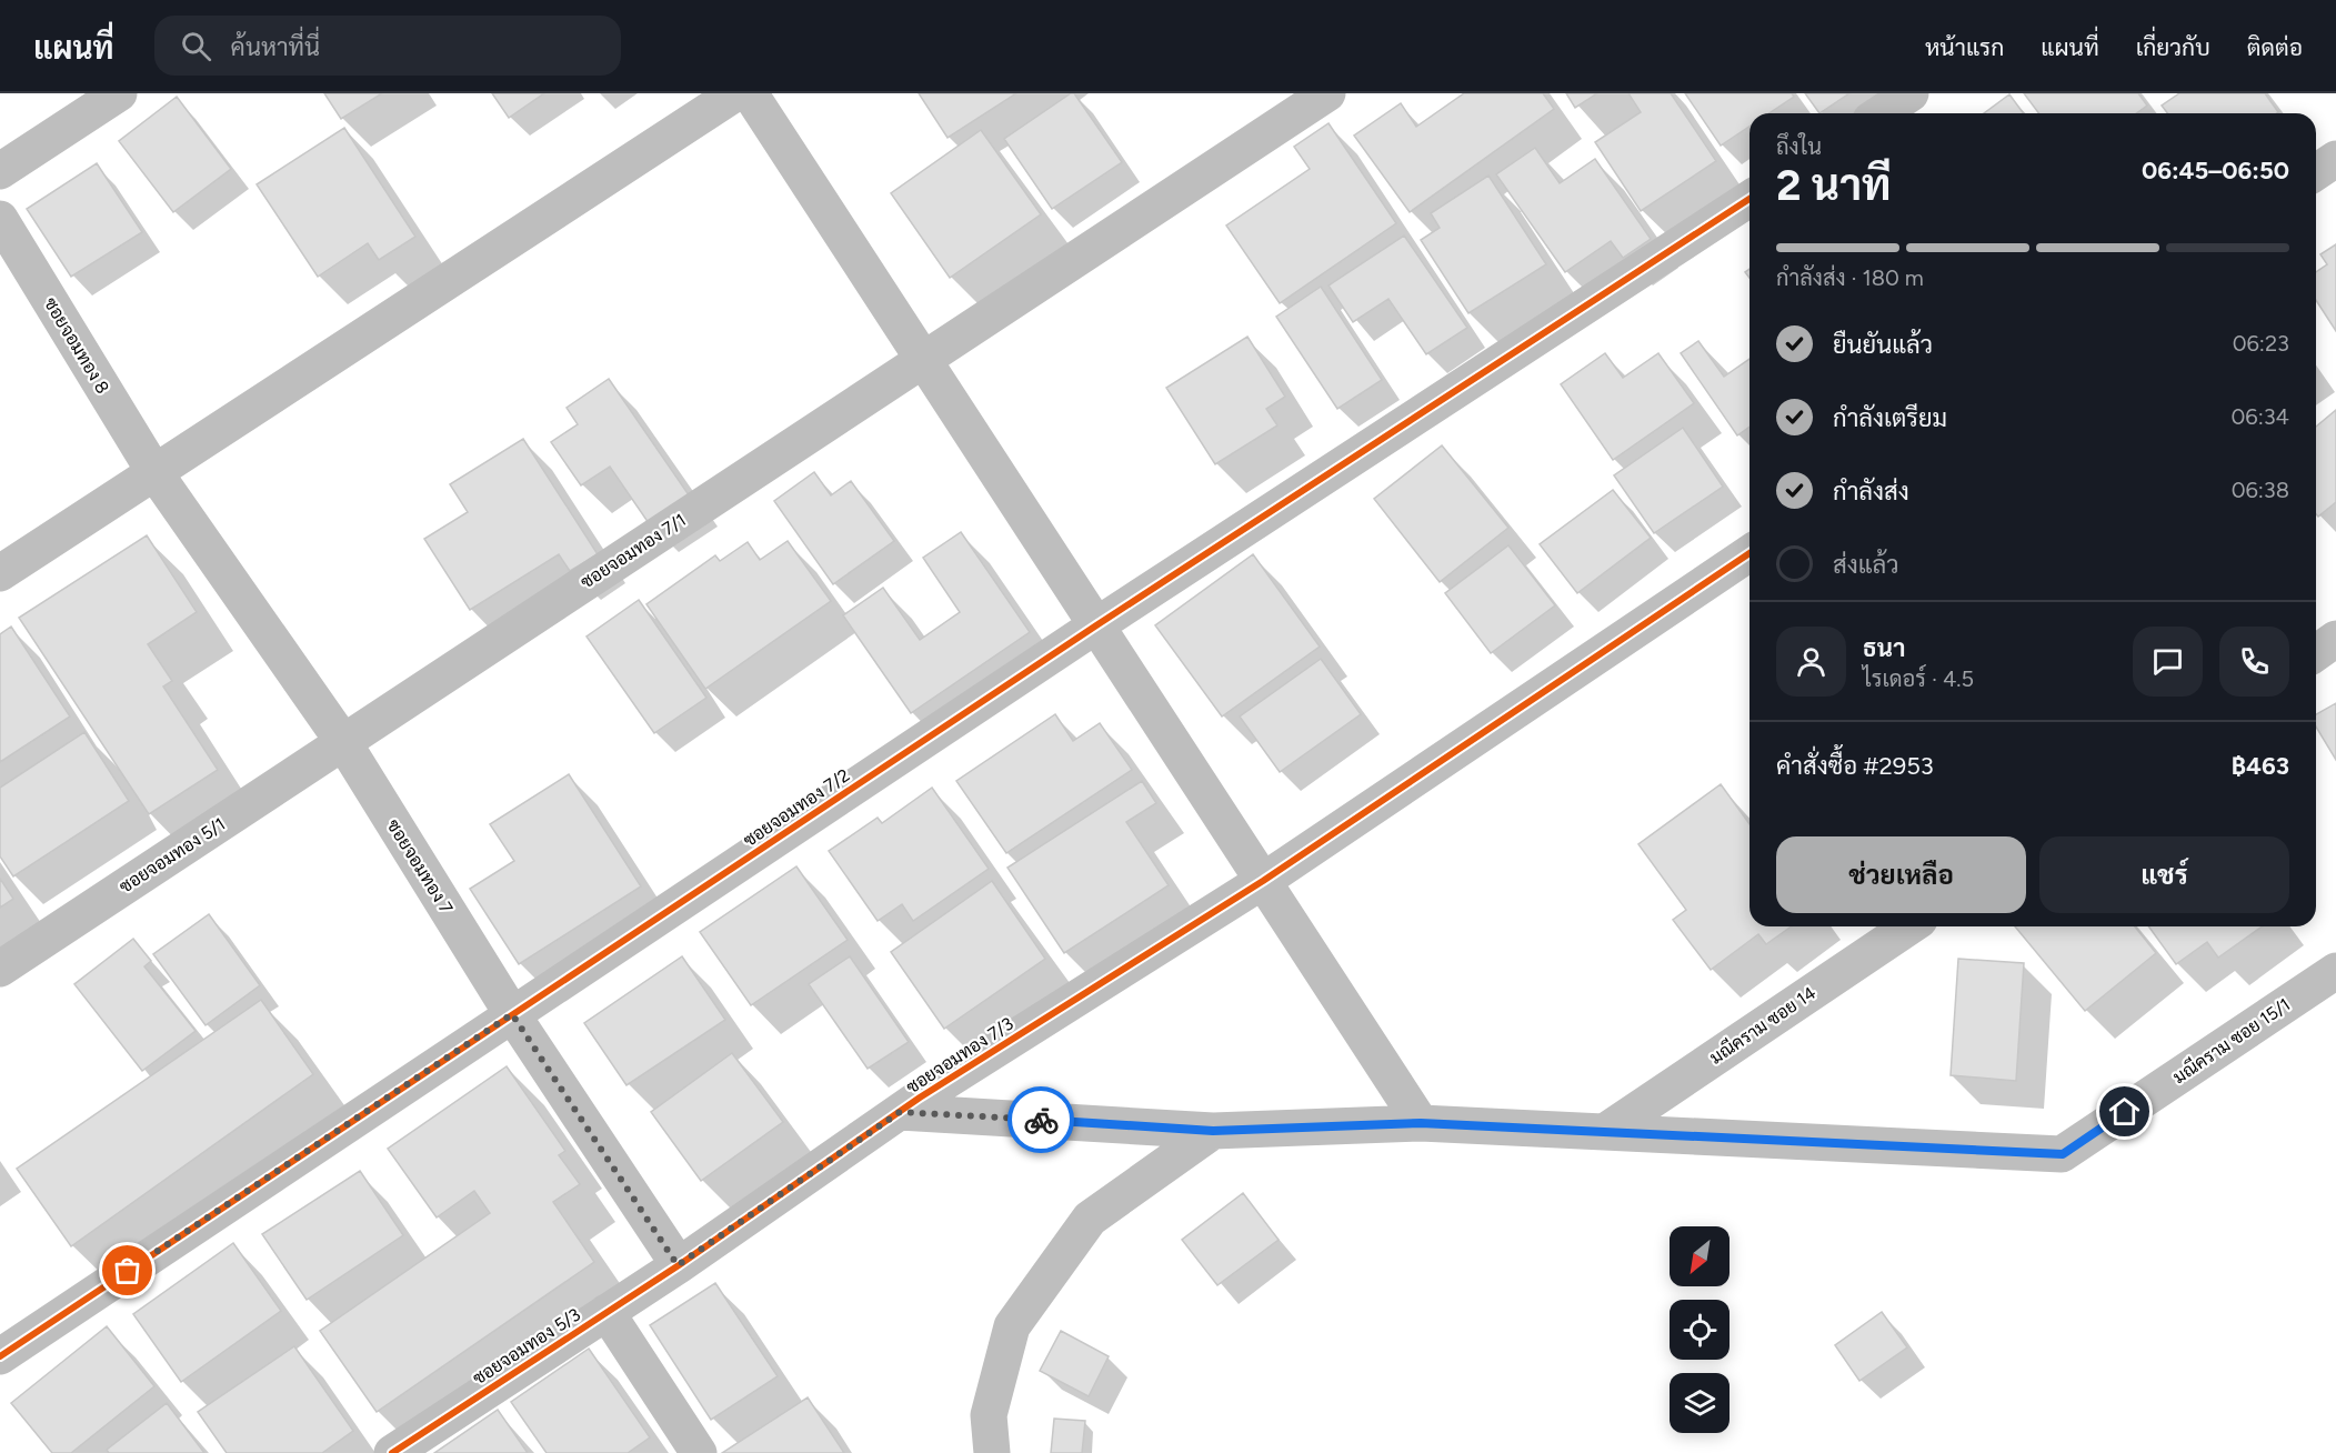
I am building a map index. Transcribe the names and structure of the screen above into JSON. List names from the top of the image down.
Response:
{
  "streets": {
    "street": [
      "ซอยจอมทอง 8",
      "ซอยจอมทอง 7/1",
      "ซอยจอมทอง 7/2",
      "ซอยจอมทอง 5/1",
      "ซอยจอมทอง 7",
      "มณีคราม ซอย 14",
      "มณีคราม ซอย 15/1",
      "ซอยจอมทอง 7/3",
      "ซอยจอมทอง 5/3"
    ]
  },
  "crossings": [
    ["ซอยจอมทอง 8", "ซอยจอมทอง 7"],
    ["ซอยจอมทอง 7/1", "ซอยจอมทอง 5/1"],
    ["ซอยจอมทอง 7/1", "ซอยจอมทอง 7"],
    ["ซอยจอมทอง 7/2", "ซอยจอมทอง 7"],
    ["ซอยจอมทอง 5/1", "ซอยจอมทอง 7"],
    ["ซอยจอมทอง 7", "ซอยจอมทอง 7/3"],
    ["ซอยจอมทอง 7", "ซอยจอมทอง 5/3"],
    ["มณีคราม ซอย 14", "มณีคราม ซอย 15/1"],
    ["มณีคราม ซอย 15/1", "ซอยจอมทอง 7/3"],
    ["ซอยจอมทอง 7/3", "ซอยจอมทอง 5/3"]
  ],
  "north": "bottom left",
  "page": {
    "header": "แผนที่",
    "search": "ค้นหาที่นี่",
    "nav": [
      "หน้าแรก",
      "แผนที่",
      "เกี่ยวกับ",
      "ติดต่อ"
    ],
    "heading": ["2 นาที", "ถึงใน", "06:45–06:50"],
    "panel": [
      "ธนา",
      "ไรเดอร์ · 4.5",
      "คำสั่งซื้อ #2953",
      "฿463"
    ],
    "bar": "กำลังส่ง · 180 m",
    "list": [
      ["ยืนยันแล้ว", "06:23"],
      ["กำลังเตรียม", "06:34"],
      ["กำลังส่ง", "06:38"],
      "ส่งแล้ว"
    ],
    "buttons": ["ช่วยเหลือ", "แชร์"]
  }
}
